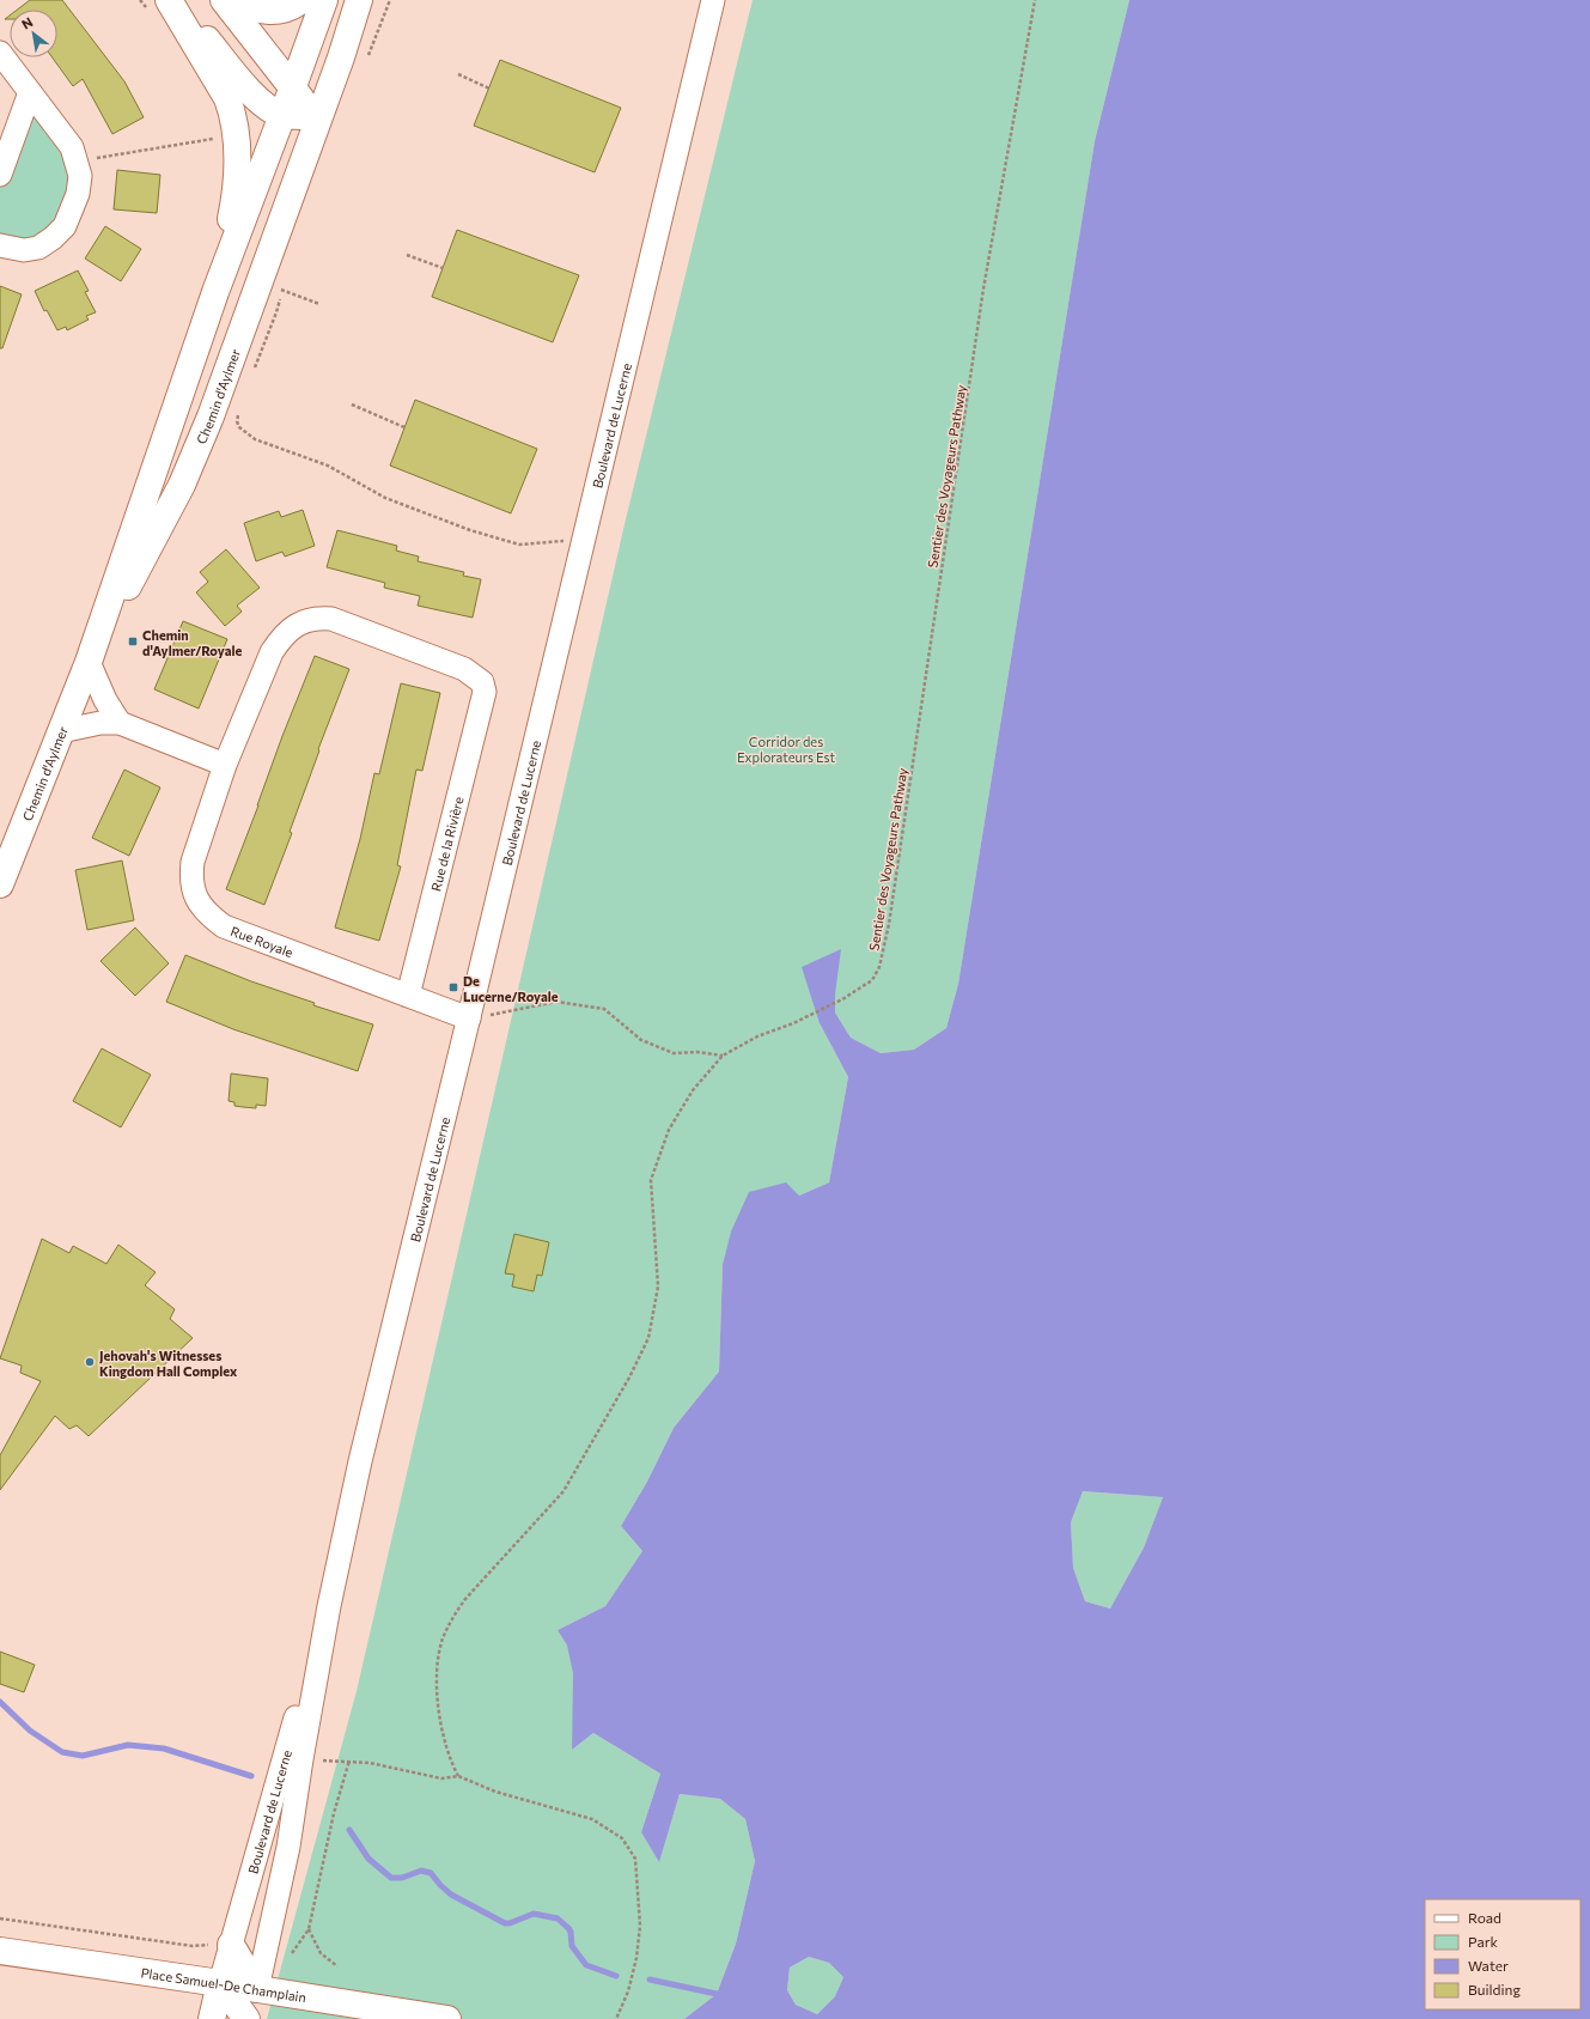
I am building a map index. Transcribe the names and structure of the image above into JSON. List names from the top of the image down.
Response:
{
  "streets": {
    "main road": ["Chemin d'Aylmer", "Boulevard de Lucerne", "Place Samuel-De Champlain"],
    "street": ["Rue de la Rivière", "Rue Royale"],
    "path": ["Sentier des Voyageurs Pathway"]
  },
  "crossings": [
    ["Boulevard de Lucerne", "Rue Royale"],
    ["Boulevard de Lucerne", "Place Samuel-De Champlain"],
    ["Rue de la Rivière", "Rue Royale"]
  ],
  "parks": ["Corridor des Explorateurs Est"],
  "places": {
    "transit": ["Chemin d'Aylmer/Royale", "De Lucerne/Royale"],
    "other": ["Jehovah's Witnesses Kingdom Hall Complex"]
  },
  "legend": [
    "Road",
    "Park",
    "Water",
    "Building"
  ],
  "north": "top left"
}
